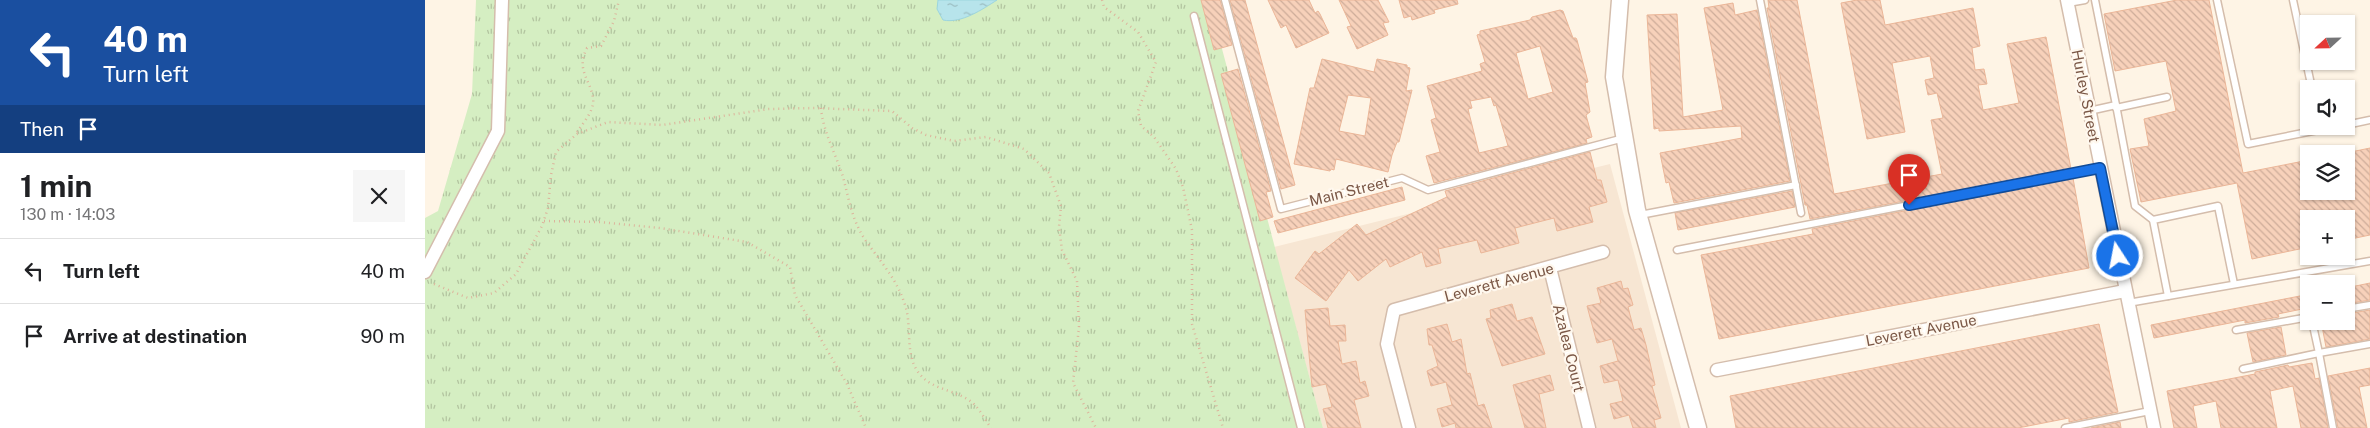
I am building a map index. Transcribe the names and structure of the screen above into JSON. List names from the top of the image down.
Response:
{
  "streets": {
    "street": ["Hurley Street", "Leverett Avenue", "Azalea Court"],
    "lane": ["Main Street"]
  },
  "crossings": [
    ["Hurley Street", "Leverett Avenue"],
    ["Leverett Avenue", "Azalea Court"]
  ],
  "north": "left",
  "page": {
    "turn": ["40 m", "Turn left"],
    "map_buttons": ["+", "−"],
    "then": "Then",
    "heading": ["1 min", "130 m · 14:03"],
    "list": [
      {
        "name": "Turn left",
        "value": "40 m"
      },
      {
        "name": "Arrive at destination",
        "value": "90 m"
      }
    ]
  }
}
